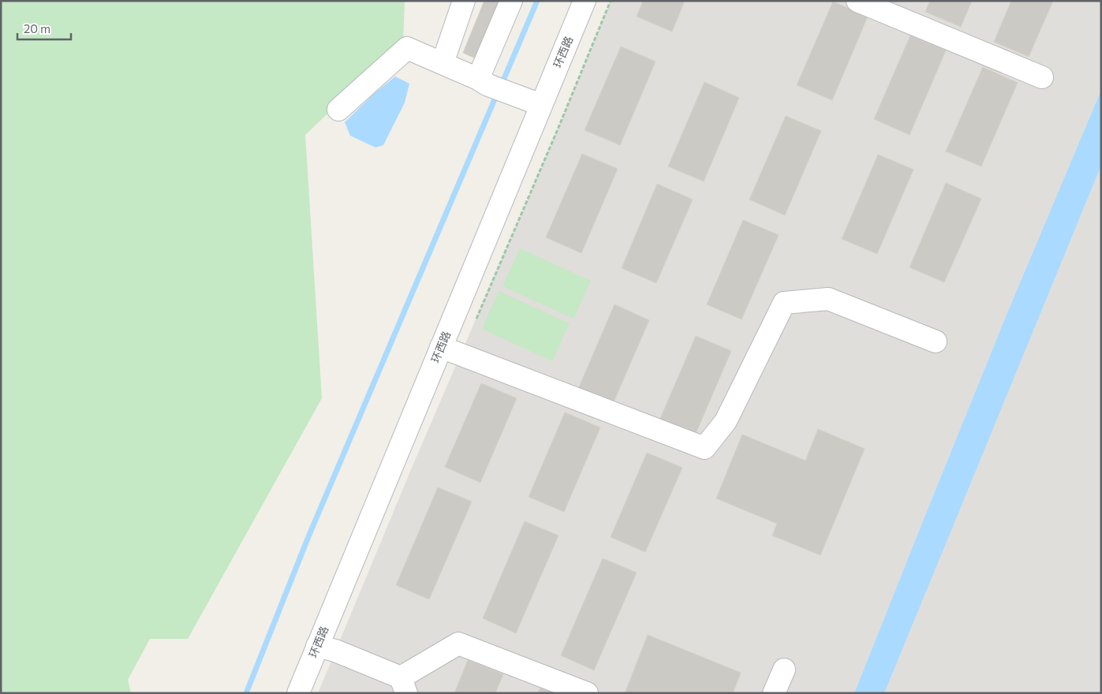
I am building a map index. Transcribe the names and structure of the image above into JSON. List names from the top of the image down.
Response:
{
  "streets": {
    "street": ["环西路"]
  },
  "scale_bar": "20 m"
}
